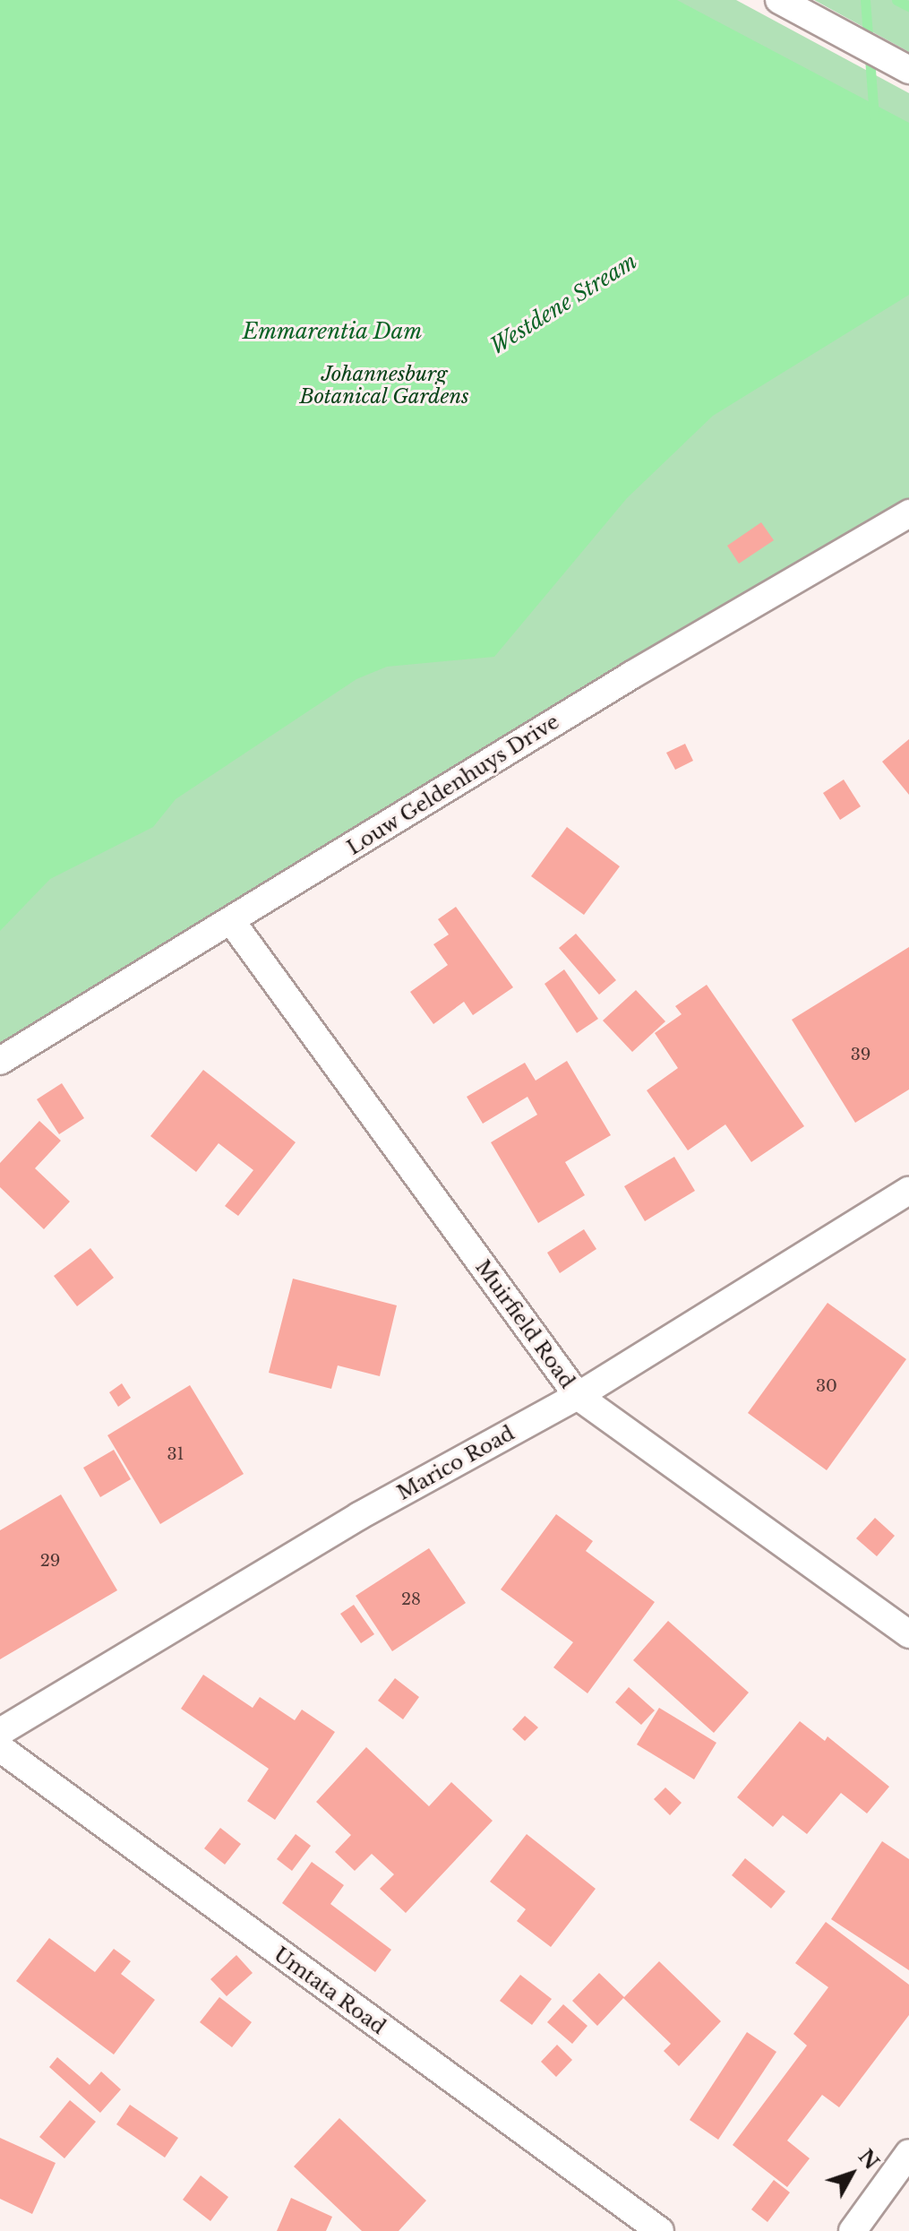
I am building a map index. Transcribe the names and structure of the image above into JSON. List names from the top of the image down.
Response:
{
  "streets": {
    "street": [
      "Louw Geldenhuys Drive",
      "Muirfield Road",
      "Marico Road",
      "Umtata Road"
    ]
  },
  "crossings": [
    ["Louw Geldenhuys Drive", "Muirfield Road"],
    ["Muirfield Road", "Marico Road"]
  ],
  "water": ["Westdene Stream", "Emmarentia Dam"],
  "parks": ["Johannesburg Botanical Gardens"],
  "house_numbers": [
    "39",
    "30",
    "31",
    "29",
    "28"
  ],
  "north": "top right"
}
